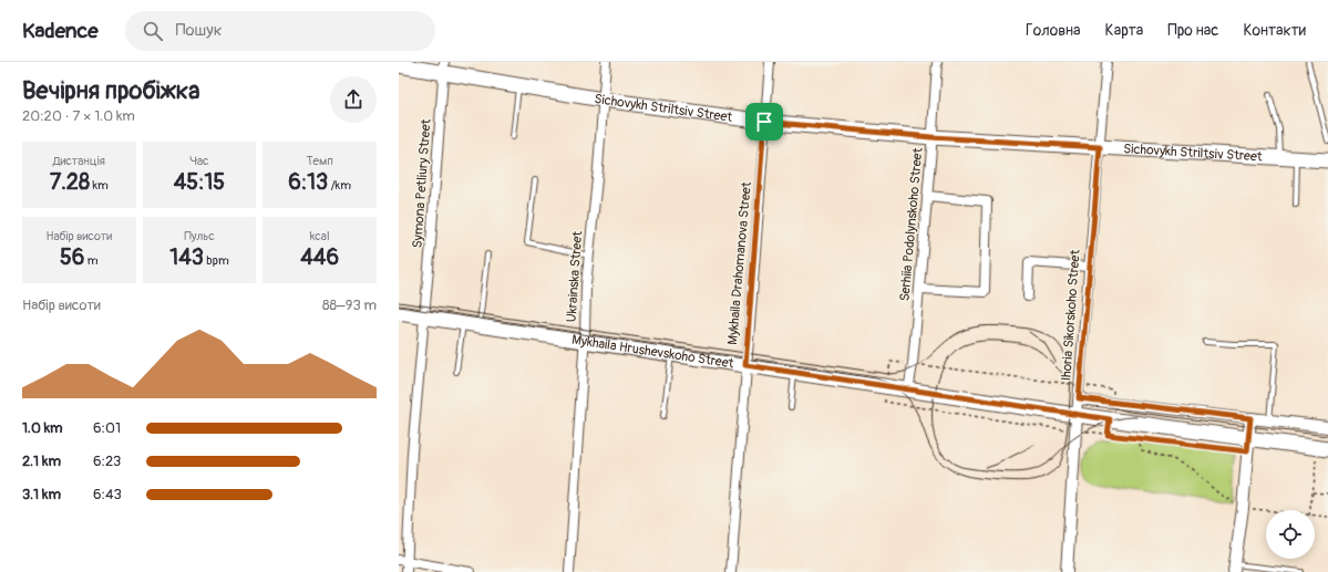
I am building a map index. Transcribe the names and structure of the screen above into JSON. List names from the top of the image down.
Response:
{
  "streets": {
    "main road": ["Sichovykh Striltsiv Street", "Mykhaila Hrushevskoho Street"],
    "street": [
      "Symona Petliury Street",
      "Serhiia Podolynskoho Street",
      "Mykhaila Drahomanova Street",
      "Ukrainska Street",
      "Ihoria Sikorskoho Street"
    ]
  },
  "crossings": [
    ["Sichovykh Striltsiv Street", "Symona Petliury Street"],
    ["Sichovykh Striltsiv Street", "Serhiia Podolynskoho Street"],
    ["Sichovykh Striltsiv Street", "Mykhaila Drahomanova Street"],
    ["Sichovykh Striltsiv Street", "Ukrainska Street"],
    ["Sichovykh Striltsiv Street", "Ihoria Sikorskoho Street"],
    ["Symona Petliury Street", "Mykhaila Hrushevskoho Street"],
    ["Serhiia Podolynskoho Street", "Mykhaila Hrushevskoho Street"],
    ["Mykhaila Drahomanova Street", "Mykhaila Hrushevskoho Street"],
    ["Ukrainska Street", "Mykhaila Hrushevskoho Street"],
    ["Ihoria Sikorskoho Street", "Mykhaila Hrushevskoho Street"]
  ],
  "page": {
    "header": "Kadence",
    "search": "Пошук",
    "nav": [
      "Головна",
      "Карта",
      "Про нас",
      "Контакти"
    ],
    "heading": ["Вечірня пробіжка", "20:20 · 7 × 1.0 km"],
    "stats": [
      ["Дистанція", "7.28 km"],
      ["Час", "45:15"],
      ["Темп", "6:13 /km"],
      ["Набір висоти", "56 m"],
      ["Пульс", "143 bpm"],
      ["kcal", "446"]
    ],
    "chart": ["Набір висоти", "88–93 m"],
    "list": [
      {
        "name": "1.0 km",
        "note": "6:01"
      },
      {
        "name": "2.1 km",
        "note": "6:23"
      },
      {
        "name": "3.1 km",
        "note": "6:43"
      }
    ]
  }
}
